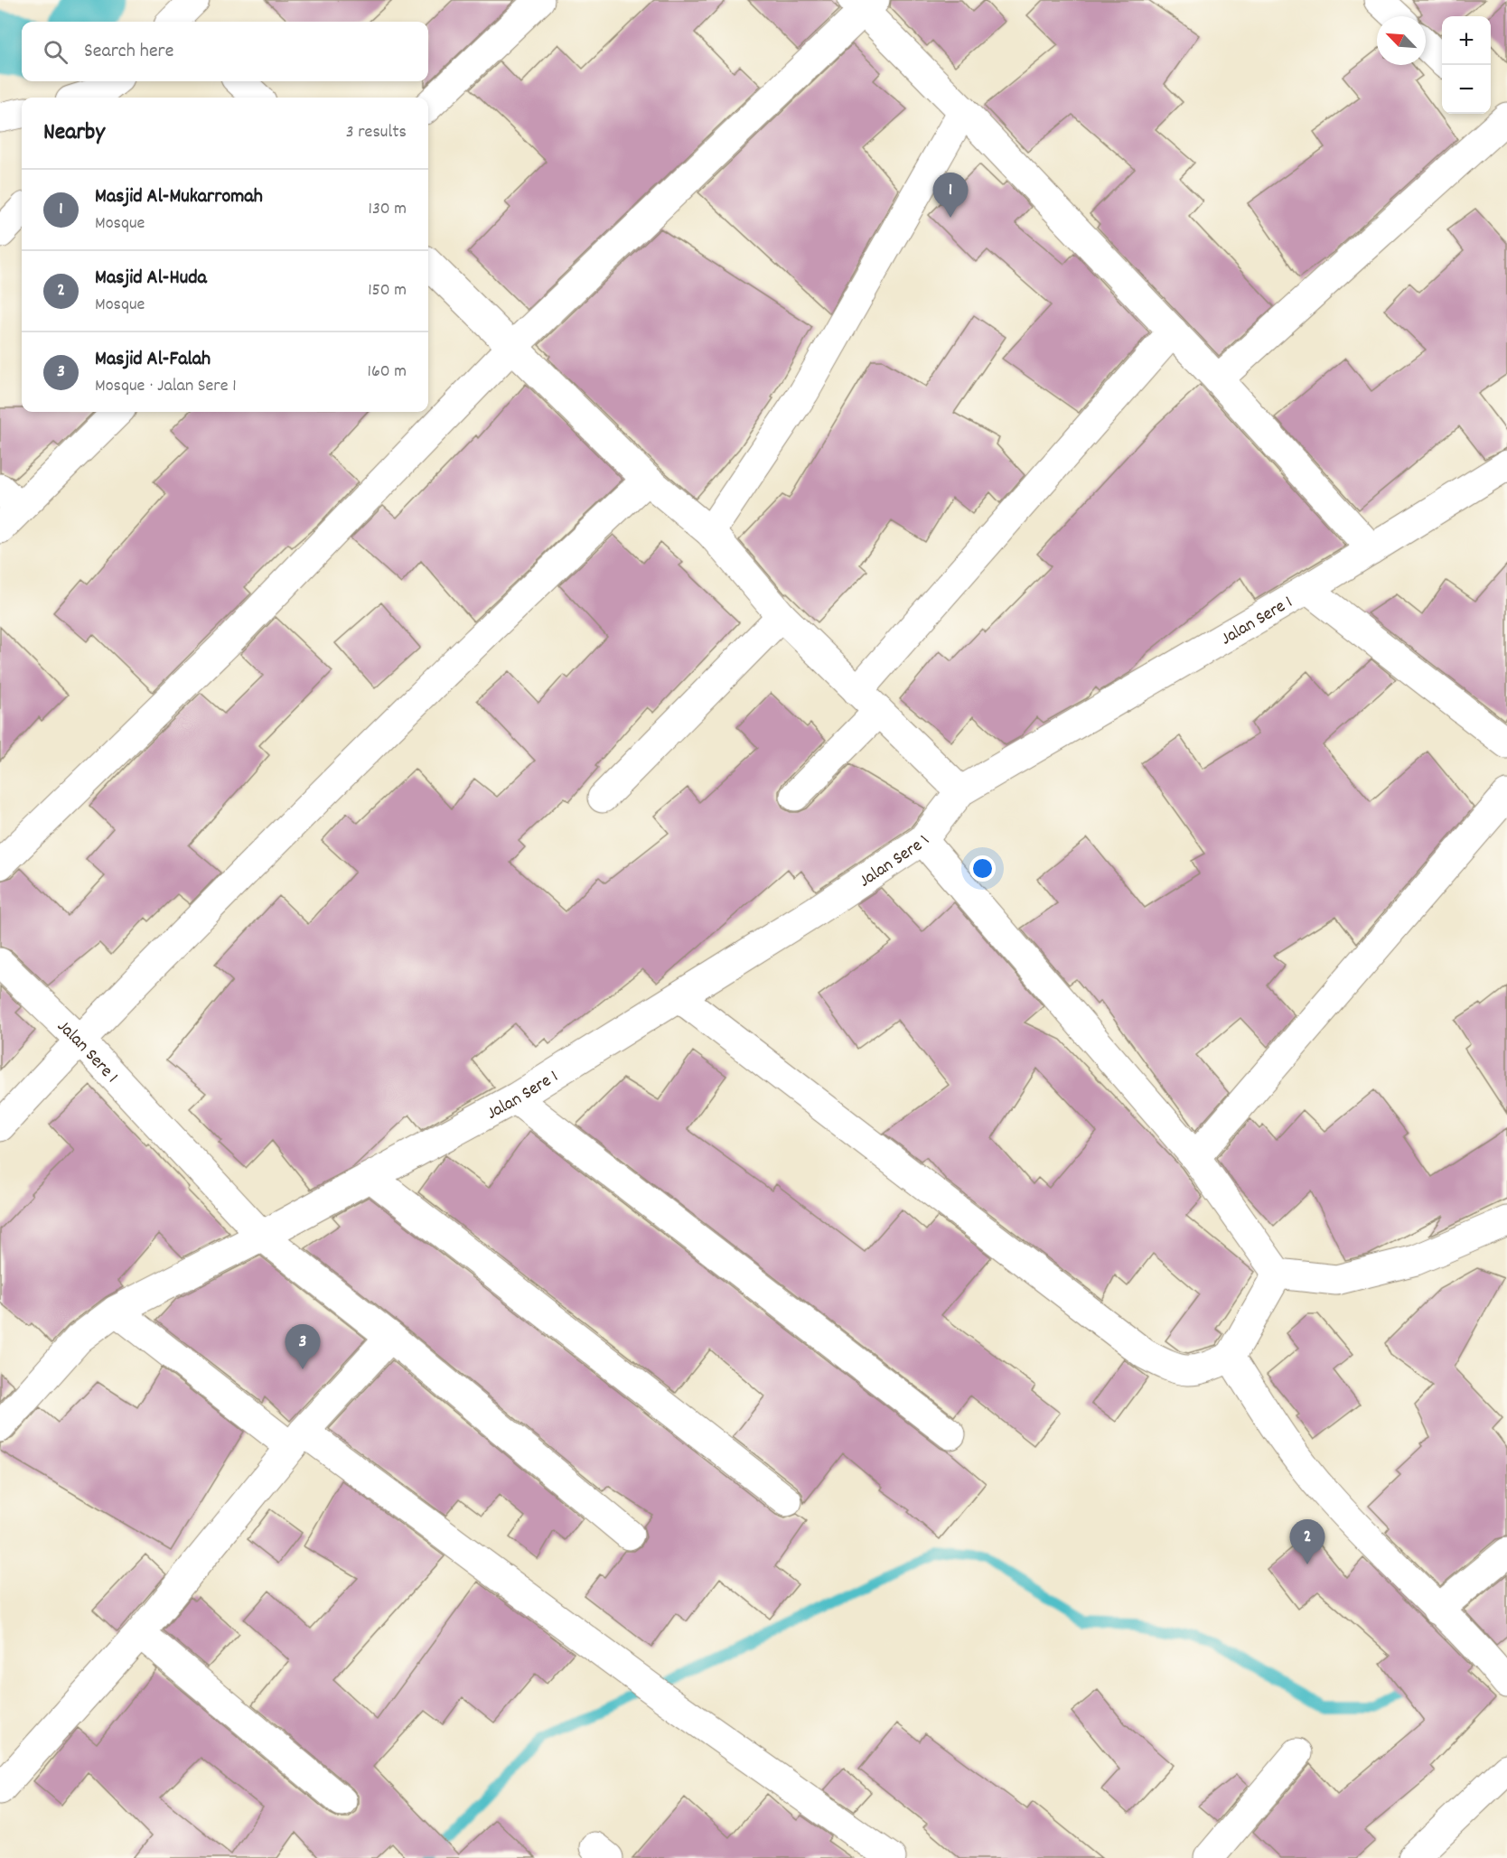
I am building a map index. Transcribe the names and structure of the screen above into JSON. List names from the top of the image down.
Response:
{
  "streets": {
    "street": ["Jalan Sere 1"]
  },
  "north": "top left",
  "page": {
    "map_buttons": ["+", "−"],
    "search": "Search here",
    "heading": ["Nearby", "3 results"],
    "list": [
      {
        "mark": "1",
        "name": "Masjid Al-Mukarromah",
        "note": "Mosque",
        "value": "130 m"
      },
      {
        "mark": "2",
        "name": "Masjid Al-Huda",
        "note": "Mosque",
        "value": "150 m"
      },
      {
        "mark": "3",
        "name": "Masjid Al-Falah",
        "note": "Mosque · Jalan Sere 1",
        "value": "160 m"
      }
    ],
    "pins": ["1", "3", "2"]
  }
}
